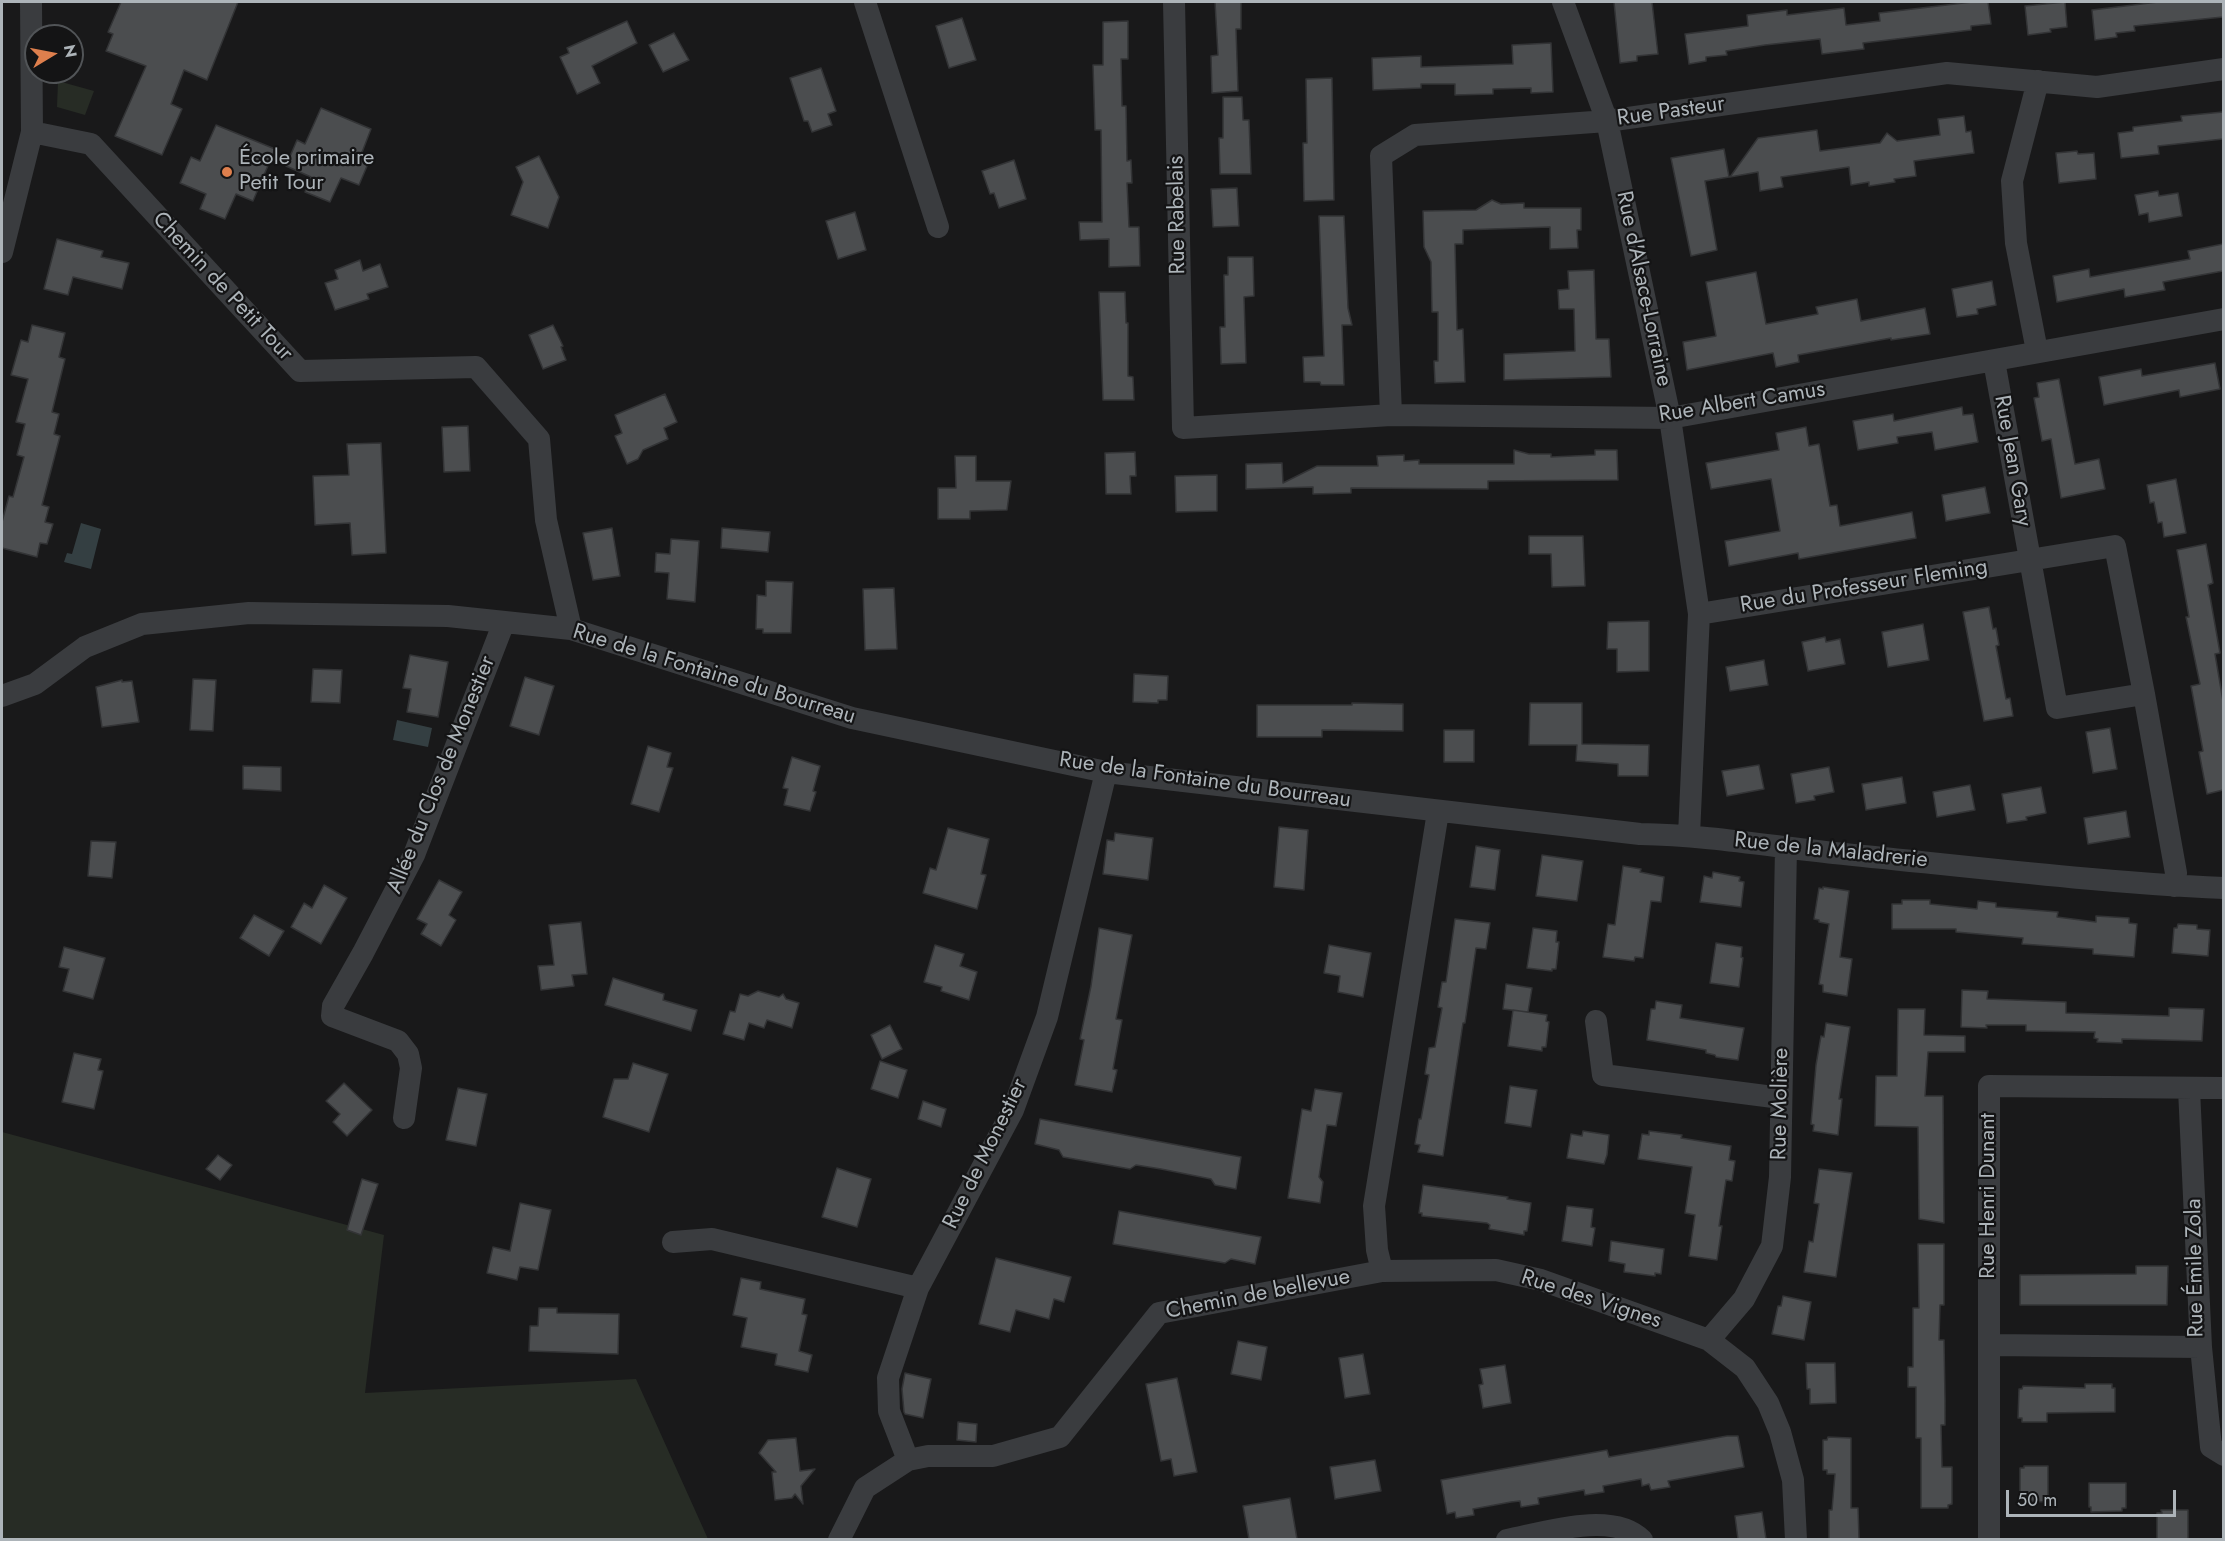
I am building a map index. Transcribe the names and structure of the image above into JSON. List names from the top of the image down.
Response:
{
  "streets": {
    "street": [
      "Rue Pasteur",
      "Rue Rabelais",
      "Chemin de Petit Tour",
      "Rue d'Alsace-Lorraine",
      "Rue Albert Camus",
      "Rue Jean Gary",
      "Rue du Professeur Fleming",
      "Rue de la Fontaine du Bourreau",
      "Allée du Clos de Monestier",
      "Rue de la Maladrerie",
      "Rue Molière",
      "Rue de Monestier",
      "Rue Henri Dunant",
      "Rue Émile Zola",
      "Chemin de bellevue",
      "Rue des Vignes"
    ]
  },
  "crossings": [
    ["Rue Pasteur", "Rue d'Alsace-Lorraine"],
    ["Rue Pasteur", "Rue Albert Camus"],
    ["Rue Rabelais", "Rue Albert Camus"],
    ["Chemin de Petit Tour", "Rue de la Fontaine du Bourreau"],
    ["Rue d'Alsace-Lorraine", "Rue Albert Camus"],
    ["Rue d'Alsace-Lorraine", "Rue du Professeur Fleming"],
    ["Rue d'Alsace-Lorraine", "Rue de la Maladrerie"],
    ["Rue Albert Camus", "Rue Jean Gary"],
    ["Rue Jean Gary", "Rue du Professeur Fleming"],
    ["Rue de la Fontaine du Bourreau", "Allée du Clos de Monestier"],
    ["Rue de la Fontaine du Bourreau", "Rue de la Maladrerie"],
    ["Rue de la Fontaine du Bourreau", "Rue de Monestier"],
    ["Rue de la Maladrerie", "Rue Molière"],
    ["Rue Molière", "Rue des Vignes"],
    ["Rue de Monestier", "Chemin de bellevue"],
    ["Rue Henri Dunant", "Rue Émile Zola"],
    ["Chemin de bellevue", "Rue des Vignes"]
  ],
  "places": ["École primaire Petit Tour"],
  "scale_bar": "50 m",
  "north": "right"
}
